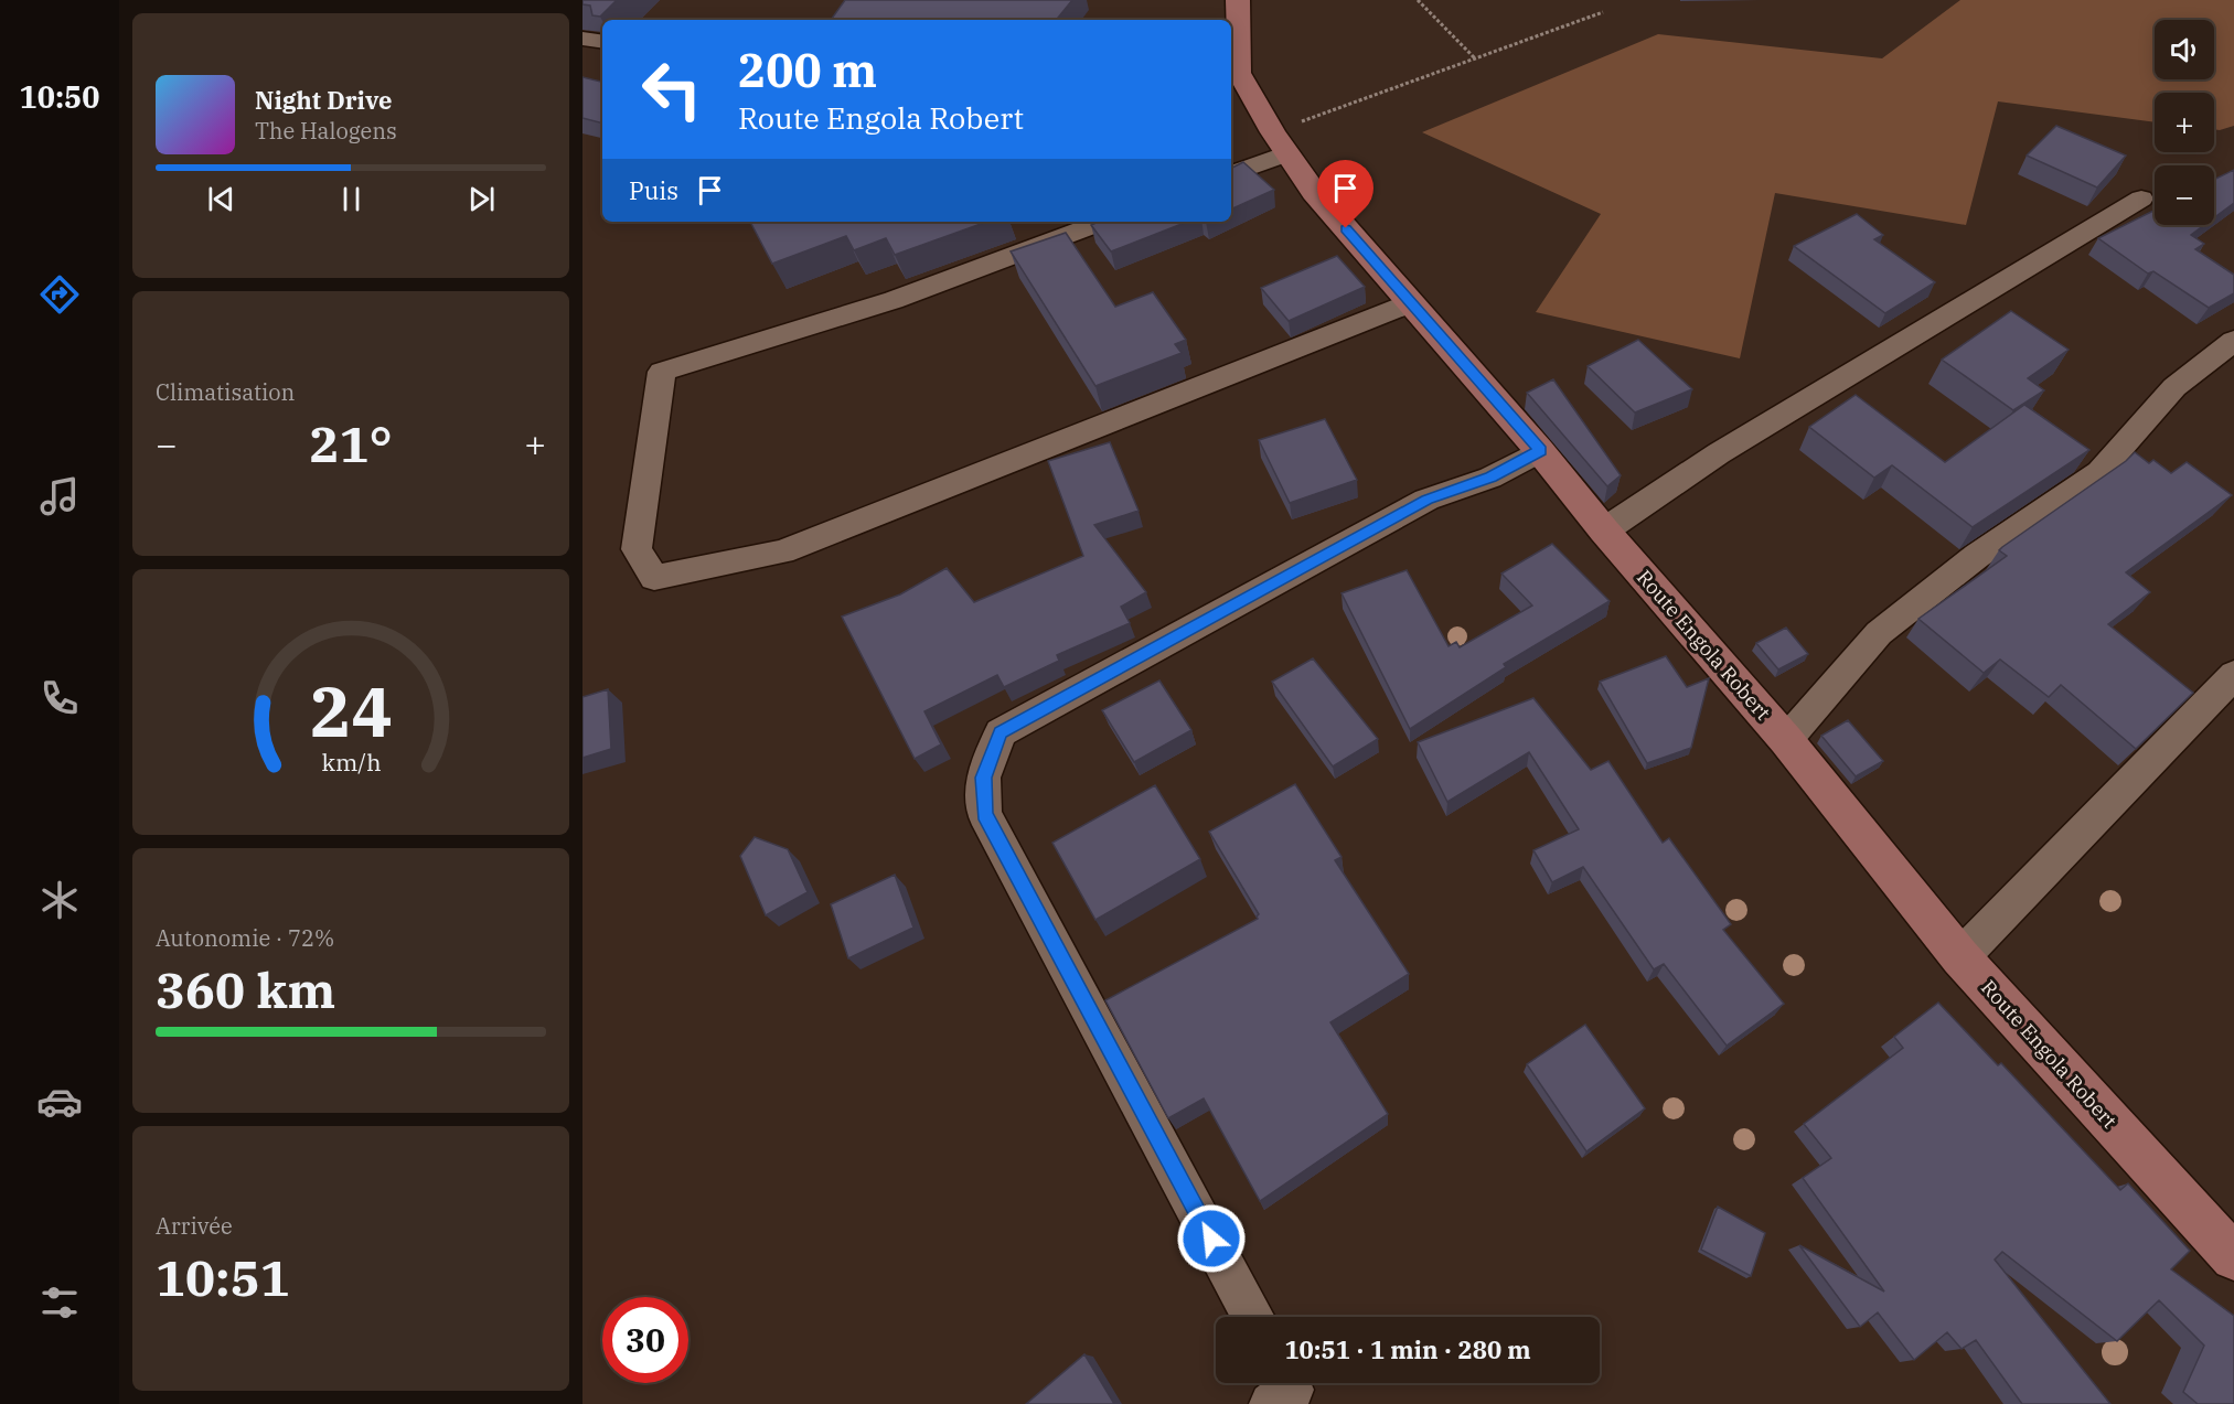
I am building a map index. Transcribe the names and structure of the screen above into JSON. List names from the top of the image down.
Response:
{
  "streets": {
    "street": ["Route Engola Robert"]
  },
  "page": {
    "tabs": "10:50",
    "map_buttons": ["+", "−"],
    "turn": ["200 m", "Route Engola Robert"],
    "song": ["Night Drive", "The Halogens"],
    "then": "Puis",
    "tile": [
      "Climatisation",
      ["Autonomie · 72%", "360 km"],
      ["Arrivée", "10:51"]
    ],
    "heat": ["−", "21°", "+"],
    "limit": "30",
    "trip": "10:51 · 1 min · 280 m",
    "gauge": ["24", "km/h"]
  }
}
